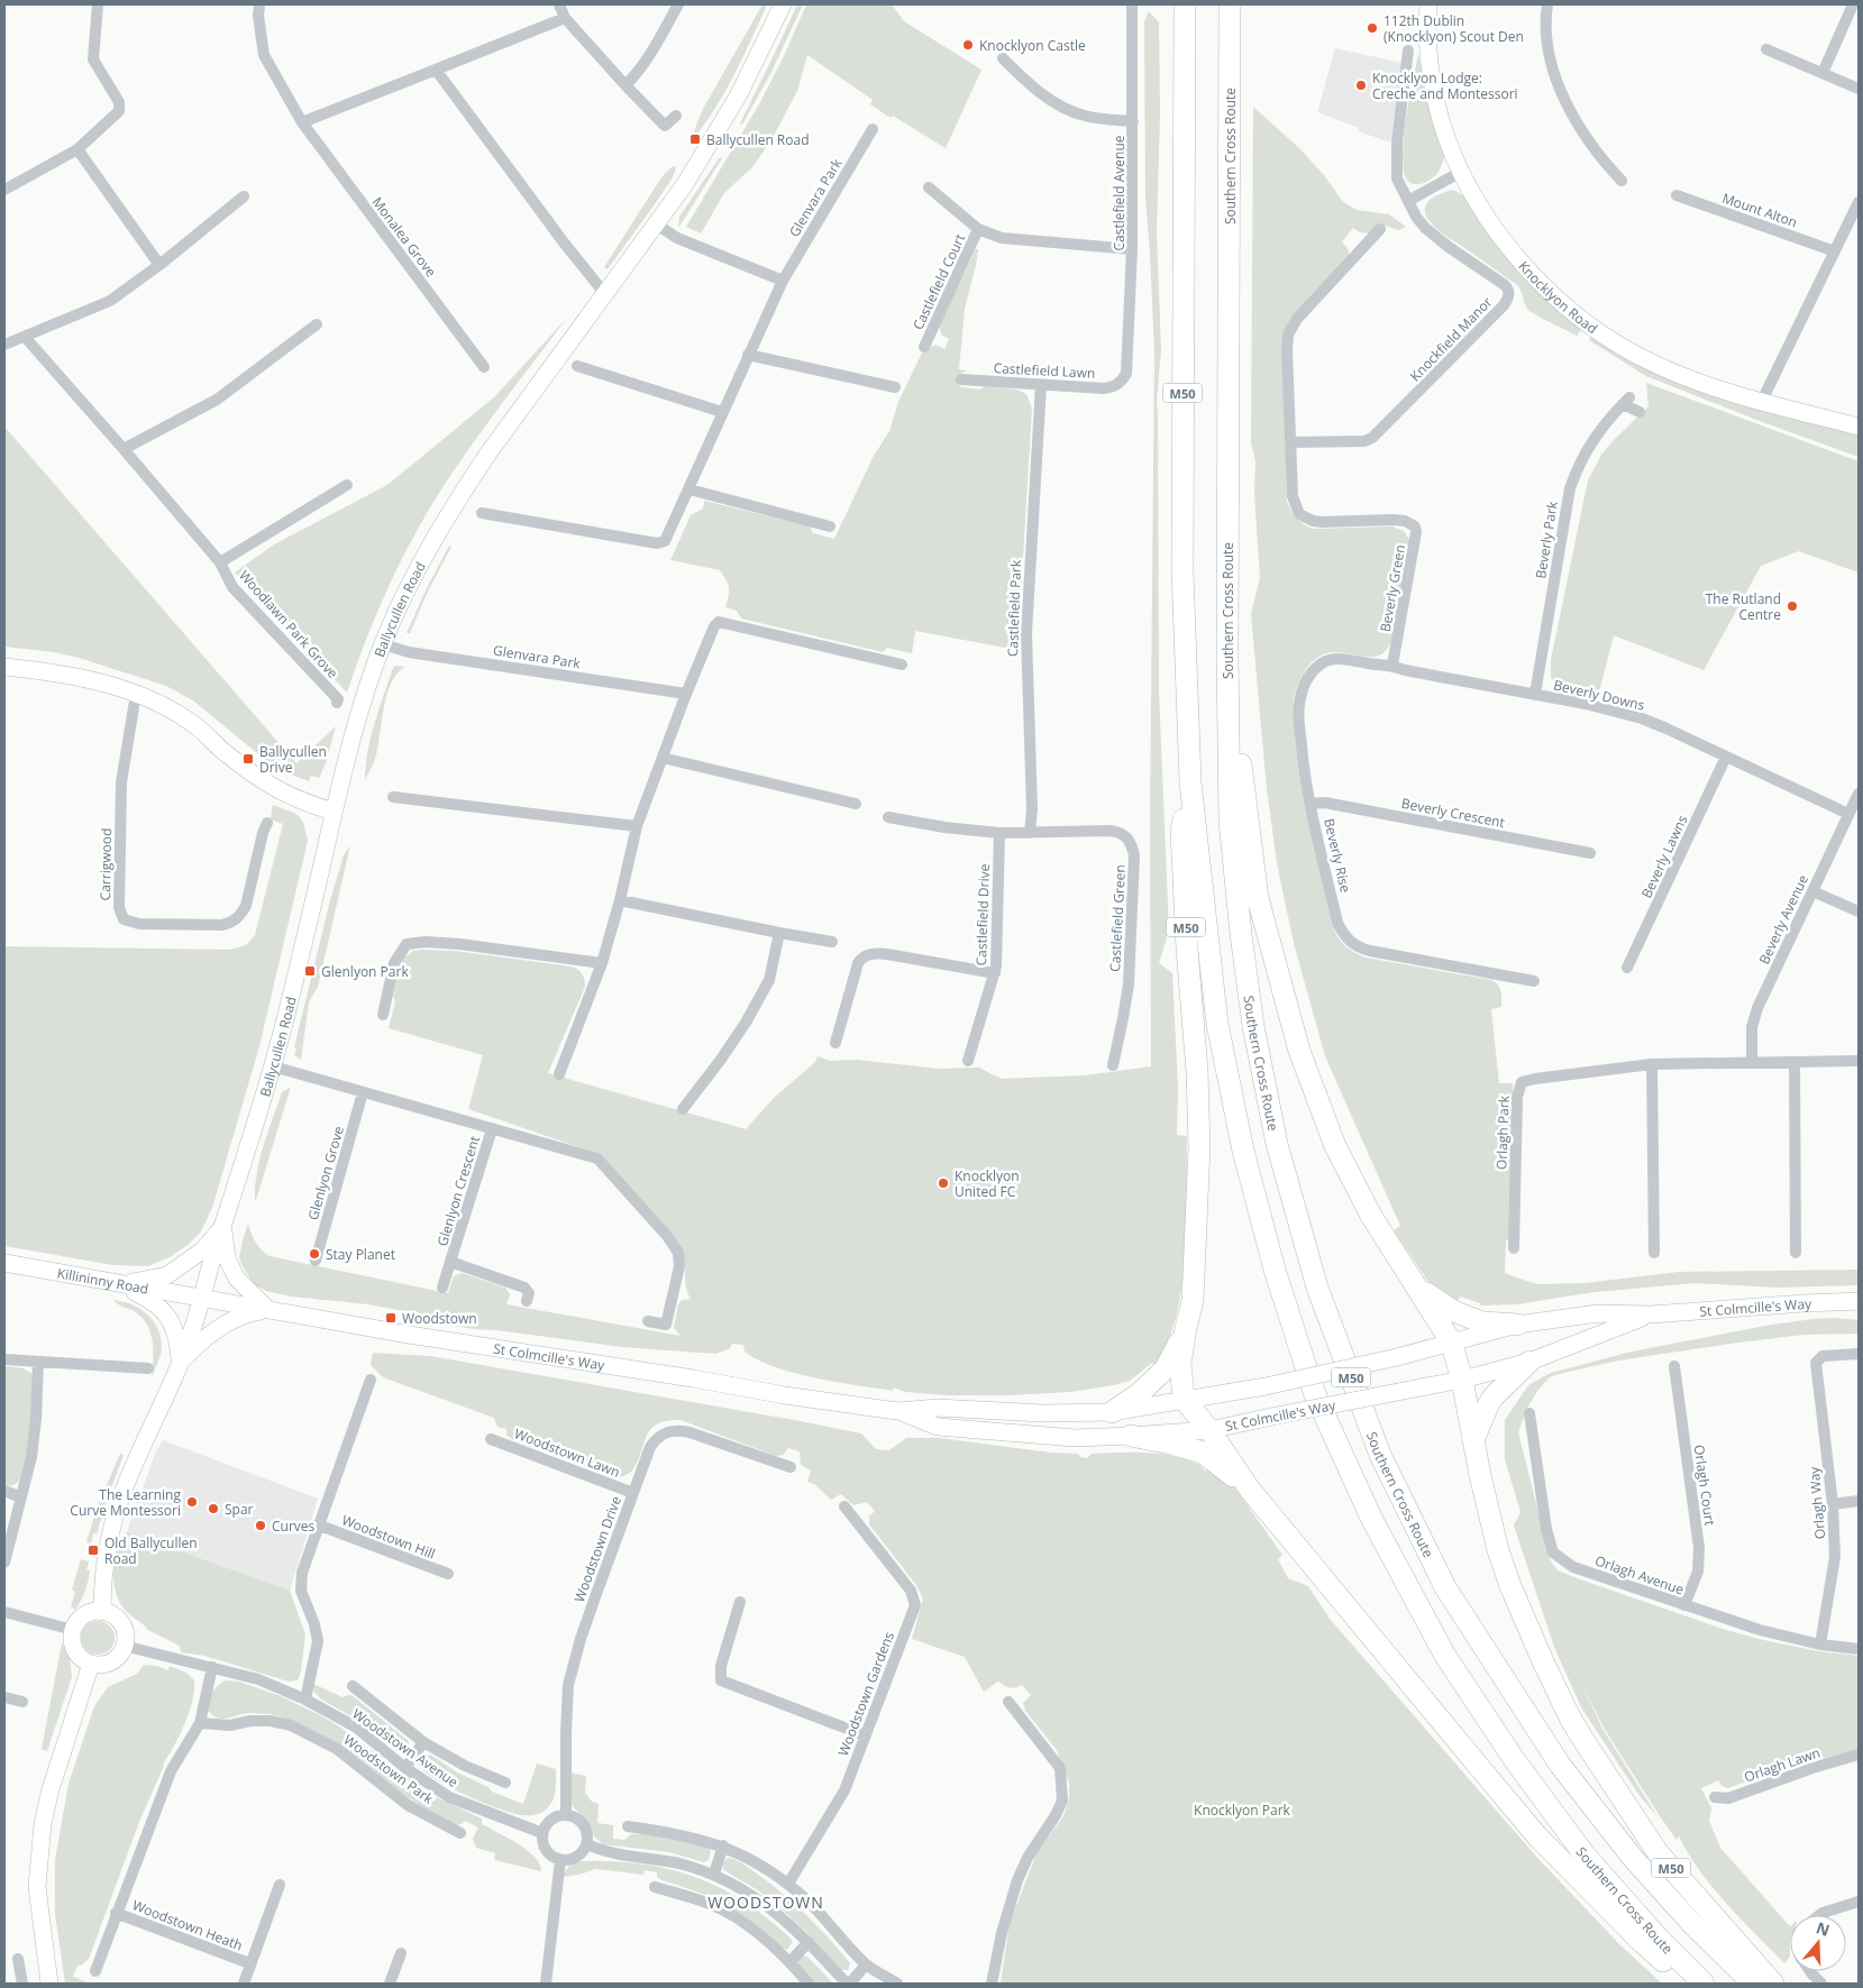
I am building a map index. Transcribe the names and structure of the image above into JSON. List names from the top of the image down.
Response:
{
  "streets": {
    "highway": ["Southern Cross Route", "M50"],
    "street": [
      "Castlefield Avenue",
      "Glenvara Park",
      "Mount Alton",
      "Monalea Grove",
      "Castlefield Court",
      "Knocklyon Road",
      "Knockfield Manor",
      "Castlefield Lawn",
      "Beverly Park",
      "Beverly Green",
      "Castlefield Park",
      "Ballycullen Road",
      "Woodlawn Park Grove",
      "Beverly Downs",
      "Beverly Crescent",
      "Beverly Rise",
      "Beverly Lawns",
      "Carrigwood",
      "Castlefield Drive",
      "Castlefield Green",
      "Beverly Avenue",
      "Orlagh Park",
      "Glenlyon Grove",
      "Glenlyon Crescent",
      "Killininny Road",
      "St Colmcille's Way",
      "Woodstown Lawn",
      "Orlagh Court",
      "Orlagh Way",
      "Woodstown Hill",
      "Woodstown Drive",
      "Orlagh Avenue",
      "Woodstown Gardens",
      "Woodstown Avenue",
      "Orlagh Lawn",
      "Woodstown Park",
      "Woodstown Heath"
    ]
  },
  "crossings": [
    ["Southern Cross Route", "M50"],
    ["Castlefield Avenue", "Castlefield Court"],
    ["Castlefield Avenue", "Castlefield Lawn"],
    ["Glenvara Park", "Ballycullen Road"],
    ["Knockfield Manor", "Beverly Green"],
    ["Castlefield Lawn", "Castlefield Park"],
    ["M50", "St Colmcille's Way"],
    ["Beverly Park", "Beverly Downs"],
    ["Beverly Green", "Beverly Downs"],
    ["Beverly Green", "Beverly Rise"],
    ["Castlefield Park", "Castlefield Green"],
    ["Ballycullen Road", "Killininny Road"],
    ["Ballycullen Road", "St Colmcille's Way"],
    ["Beverly Downs", "Beverly Rise"],
    ["Beverly Downs", "Beverly Lawns"],
    ["Beverly Downs", "Beverly Avenue"],
    ["Beverly Crescent", "Beverly Rise"],
    ["Beverly Avenue", "Orlagh Park"],
    ["Killininny Road", "St Colmcille's Way"],
    ["Woodstown Lawn", "Woodstown Drive"],
    ["Orlagh Court", "Orlagh Avenue"],
    ["Orlagh Way", "Orlagh Avenue"],
    ["Woodstown Drive", "Woodstown Avenue"]
  ],
  "districts": ["WOODSTOWN"],
  "parks": ["Knocklyon Park"],
  "places": {
    "other": [
      "112th Dublin (Knocklyon) Scout Den",
      "Knocklyon Castle",
      "Knocklyon Lodge: Creche and Montessori",
      "The Rutland Centre",
      "Knocklyon United FC",
      "Stay Planet",
      "The Learning Curve Montessori",
      "Spar",
      "Curves"
    ],
    "transit": [
      "Ballycullen Road",
      "Ballycullen Drive",
      "Glenlyon Park",
      "Woodstown",
      "Old Ballycullen Road"
    ]
  },
  "north": "top"
}
